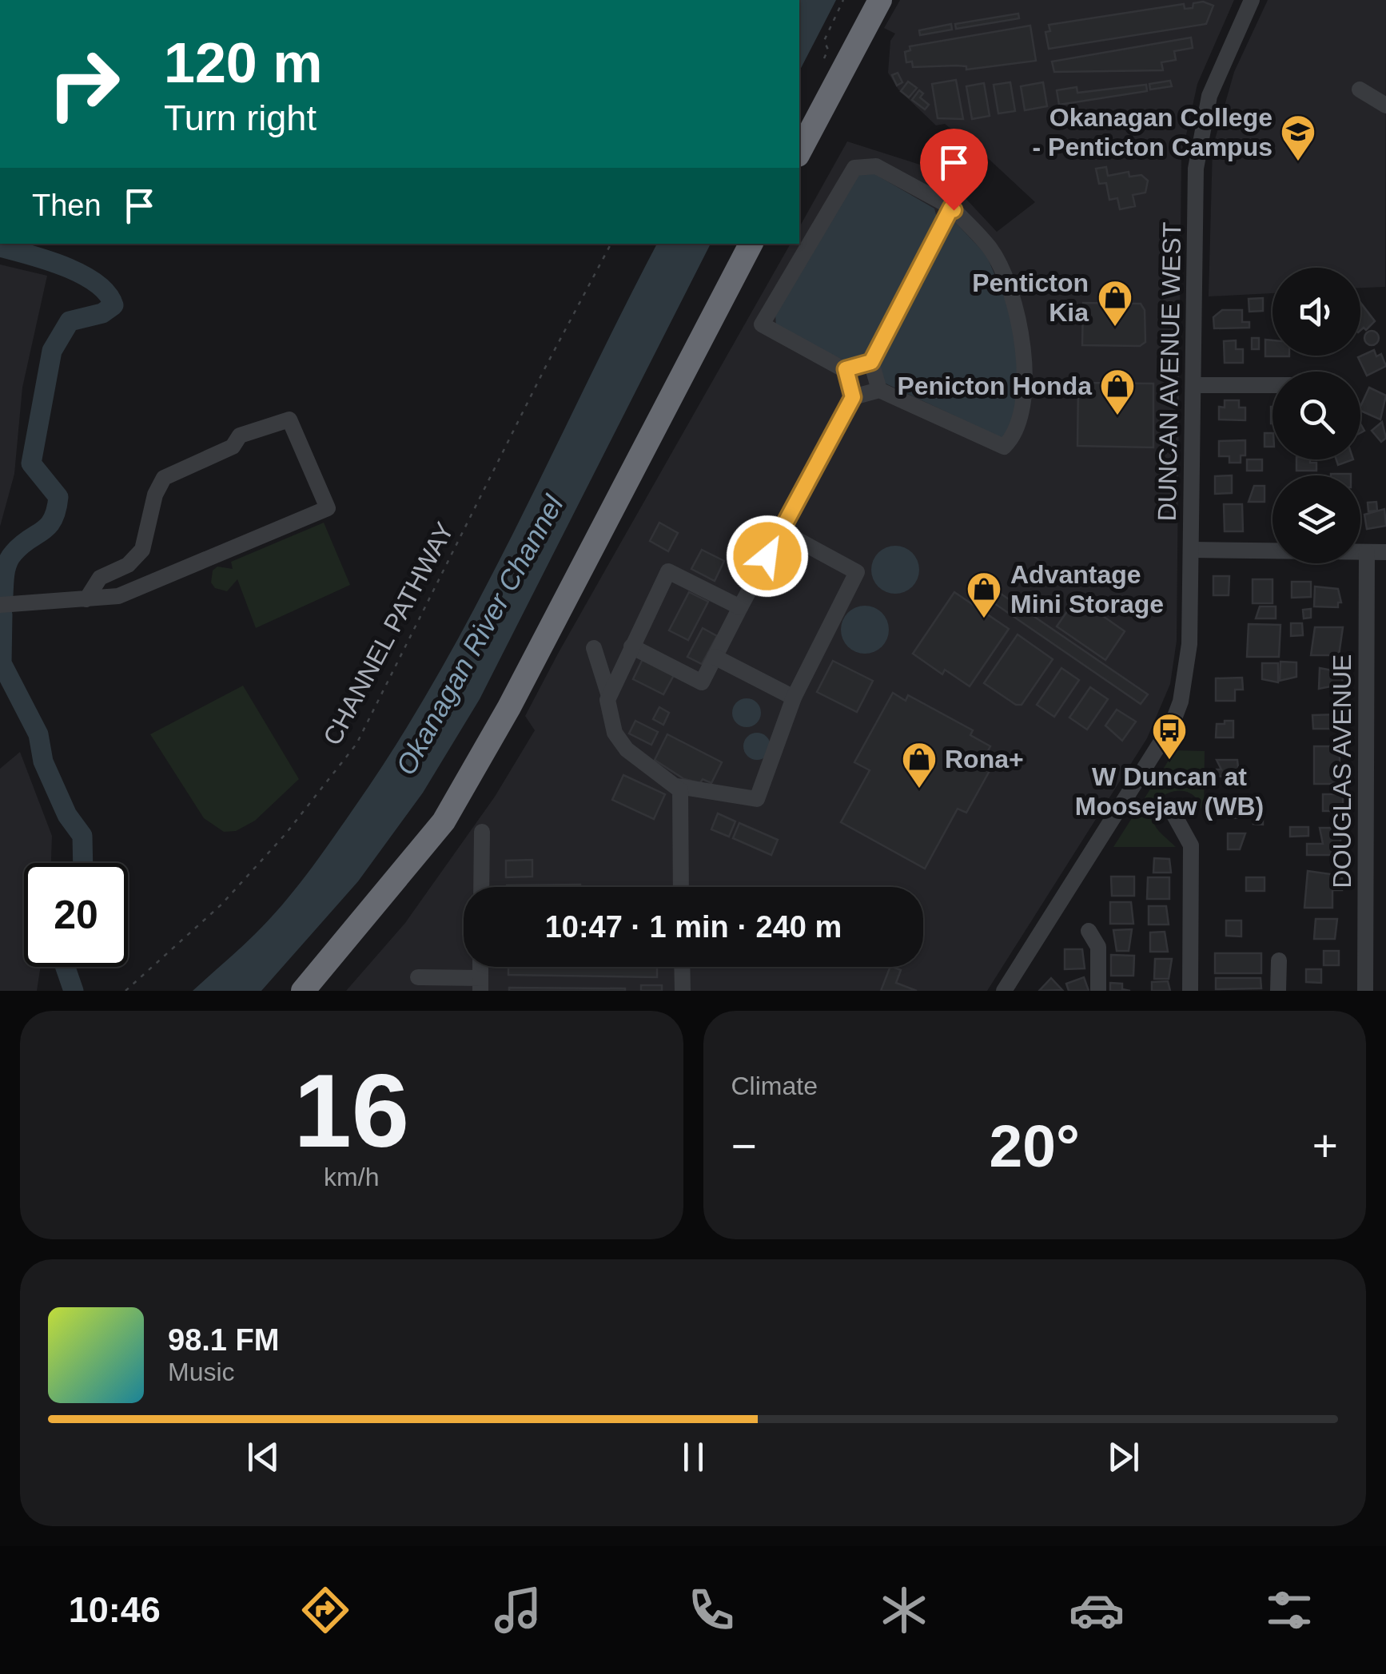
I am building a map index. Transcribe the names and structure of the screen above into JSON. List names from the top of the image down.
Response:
{
  "streets": {
    "street": ["DUNCAN AVENUE WEST", "DOUGLAS AVENUE"],
    "path": ["CHANNEL PATHWAY"]
  },
  "water": ["Okanagan River Channel"],
  "places": {
    "school or university": ["Okanagan College - Penticton Campus"],
    "shop": [
      "Penticton Kia",
      "Penicton Honda",
      "Advantage Mini Storage",
      "Rona+"
    ],
    "bus stop": ["W Duncan at Moosejaw (WB)"]
  },
  "page": {
    "turn": ["120 m", "Turn right"],
    "then": "Then",
    "limit": "20",
    "trip": "10:47 · 1 min · 240 m",
    "tile": [
      ["16", "km/h"],
      "Climate"
    ],
    "heat": ["−", "20°", "+"],
    "song": ["98.1 FM", "Music"],
    "tabs": "10:46"
  }
}
